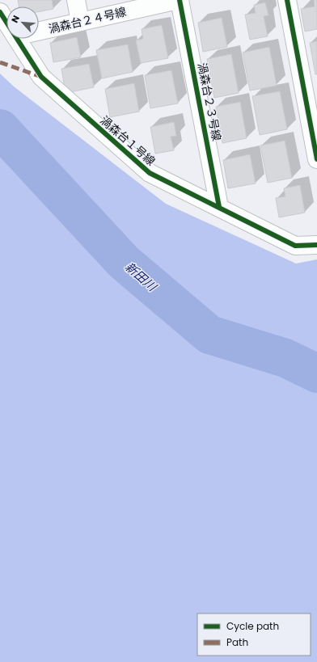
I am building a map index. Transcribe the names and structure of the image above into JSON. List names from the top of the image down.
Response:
{
  "streets": {
    "street": ["渦森台２４号線", "渦森台２３号線", "渦森台１号線"]
  },
  "crossings": [
    ["渦森台２４号線", "渦森台２３号線"],
    ["渦森台２３号線", "渦森台１号線"]
  ],
  "water": ["新田川"],
  "legend": ["Cycle path", "Path"],
  "north": "top left"
}
